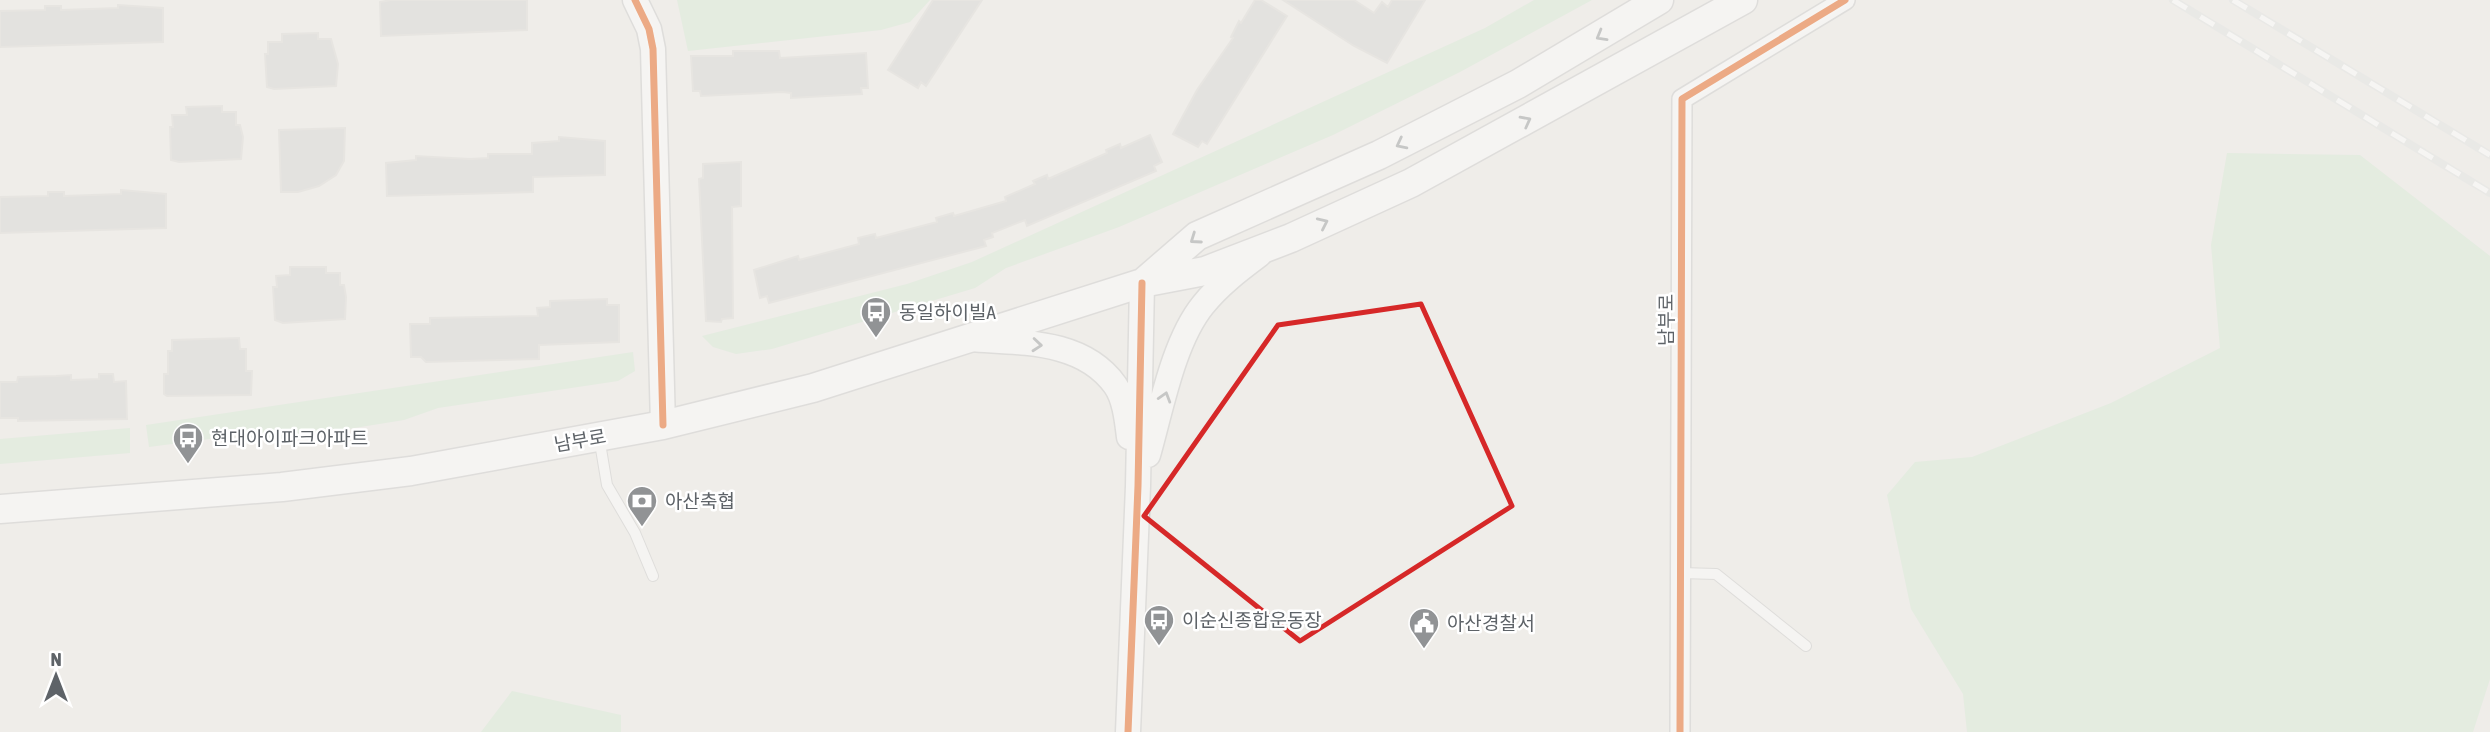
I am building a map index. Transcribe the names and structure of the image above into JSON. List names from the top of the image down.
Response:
{
  "streets": {
    "main road": ["남부로"]
  },
  "places": {
    "bus stop": ["동일하이빌A", "현대아이파크아파트", "이순신종합운동장"],
    "bank": ["아산축협"],
    "public building": ["아산경찰서"]
  },
  "north": "top"
}
